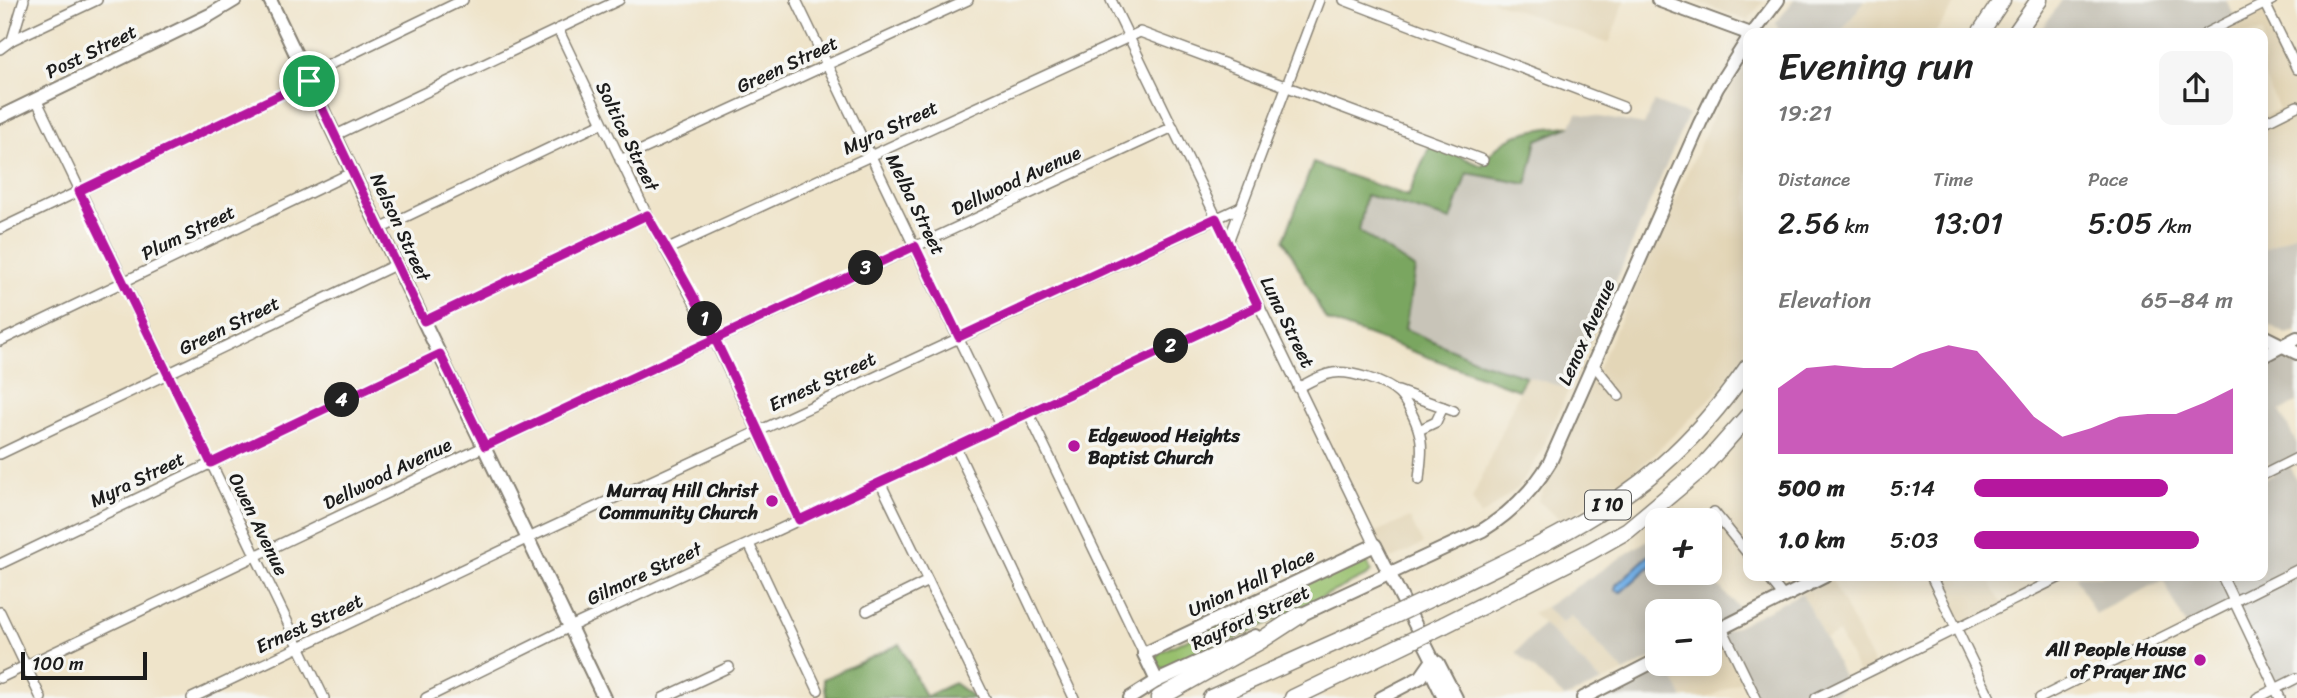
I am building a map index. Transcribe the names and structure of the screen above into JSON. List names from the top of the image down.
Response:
{
  "streets": {
    "highway": ["I 10"],
    "street": [
      "Post Street",
      "Green Street",
      "Myra Street",
      "Soltice Street",
      "Dellwood Avenue",
      "Melba Street",
      "Nelson Street",
      "Plum Street",
      "Luna Street",
      "Lenox Avenue",
      "Ernest Street",
      "Owen Avenue",
      "Gilmore Street",
      "Union Hall Place",
      "Rayford Street"
    ]
  },
  "crossings": [
    ["Post Street", "Owen Avenue"],
    ["Green Street", "Soltice Street"],
    ["Green Street", "Melba Street"],
    ["Green Street", "Nelson Street"],
    ["Green Street", "Owen Avenue"],
    ["Myra Street", "Soltice Street"],
    ["Myra Street", "Melba Street"],
    ["Myra Street", "Nelson Street"],
    ["Myra Street", "Luna Street"],
    ["Myra Street", "Owen Avenue"],
    ["Soltice Street", "Dellwood Avenue"],
    ["Soltice Street", "Ernest Street"],
    ["Soltice Street", "Gilmore Street"],
    ["Dellwood Avenue", "Melba Street"],
    ["Dellwood Avenue", "Nelson Street"],
    ["Dellwood Avenue", "Luna Street"],
    ["Dellwood Avenue", "Owen Avenue"],
    ["Melba Street", "Ernest Street"],
    ["Melba Street", "Gilmore Street"],
    ["Nelson Street", "Plum Street"],
    ["Nelson Street", "Ernest Street"],
    ["Nelson Street", "Gilmore Street"],
    ["Plum Street", "Owen Avenue"],
    ["Luna Street", "Lenox Avenue"],
    ["Luna Street", "Ernest Street"],
    ["Luna Street", "Gilmore Street"],
    ["Luna Street", "Union Hall Place"],
    ["Luna Street", "Rayford Street"],
    ["Lenox Avenue", "Rayford Street"],
    ["Ernest Street", "Owen Avenue"]
  ],
  "places": ["Edgewood Heights Baptist Church", "Murray Hill Christ Community Church", "All People House of Prayer INC"],
  "scale_bar": "100 m",
  "page": {
    "heading": ["Evening run", "19:21"],
    "stats": [
      ["Distance", "2.56 km"],
      ["Time", "13:01"],
      ["Pace", "5:05 /km"]
    ],
    "pins": [
      "3",
      "1",
      "2",
      "4"
    ],
    "chart": ["Elevation", "65–84 m"],
    "list": [
      {
        "name": "500 m",
        "note": "5:14"
      },
      {
        "name": "1.0 km",
        "note": "5:03"
      }
    ],
    "map_buttons": ["+", "−"],
    "scale": "100 m"
  }
}
